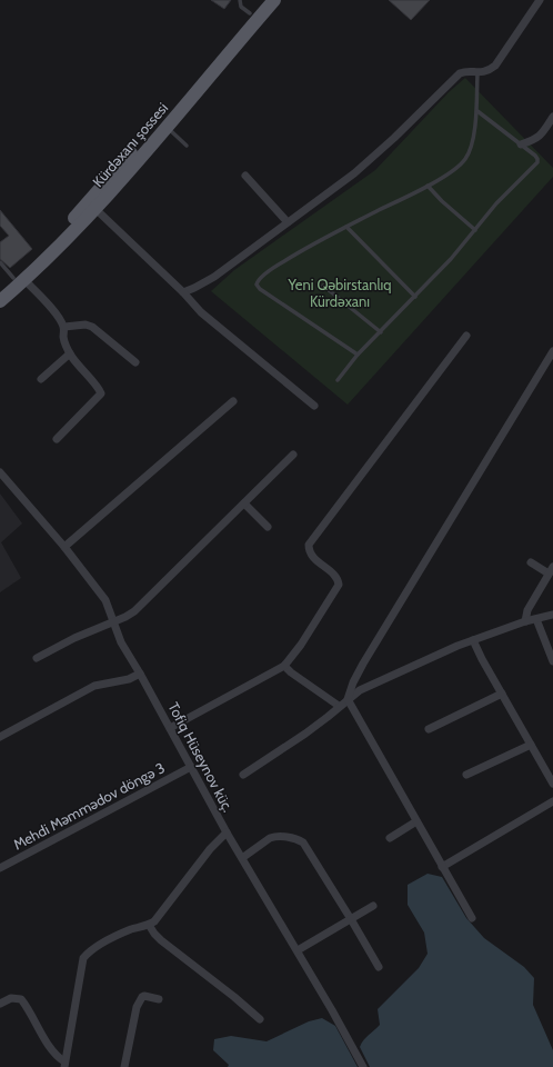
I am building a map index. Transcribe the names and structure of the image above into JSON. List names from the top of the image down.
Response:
{
  "streets": {
    "main road": ["Kürdəxanı şossesi"],
    "street": ["Tofiq Hüseynov küç.", "Mehdi Məmmədov döngə 3"]
  },
  "crossings": [
    ["Tofiq Hüseynov küç.", "Mehdi Məmmədov döngə 3"]
  ],
  "parks": ["Yeni Qəbirstanlıq Kürdəxanı"]
}
